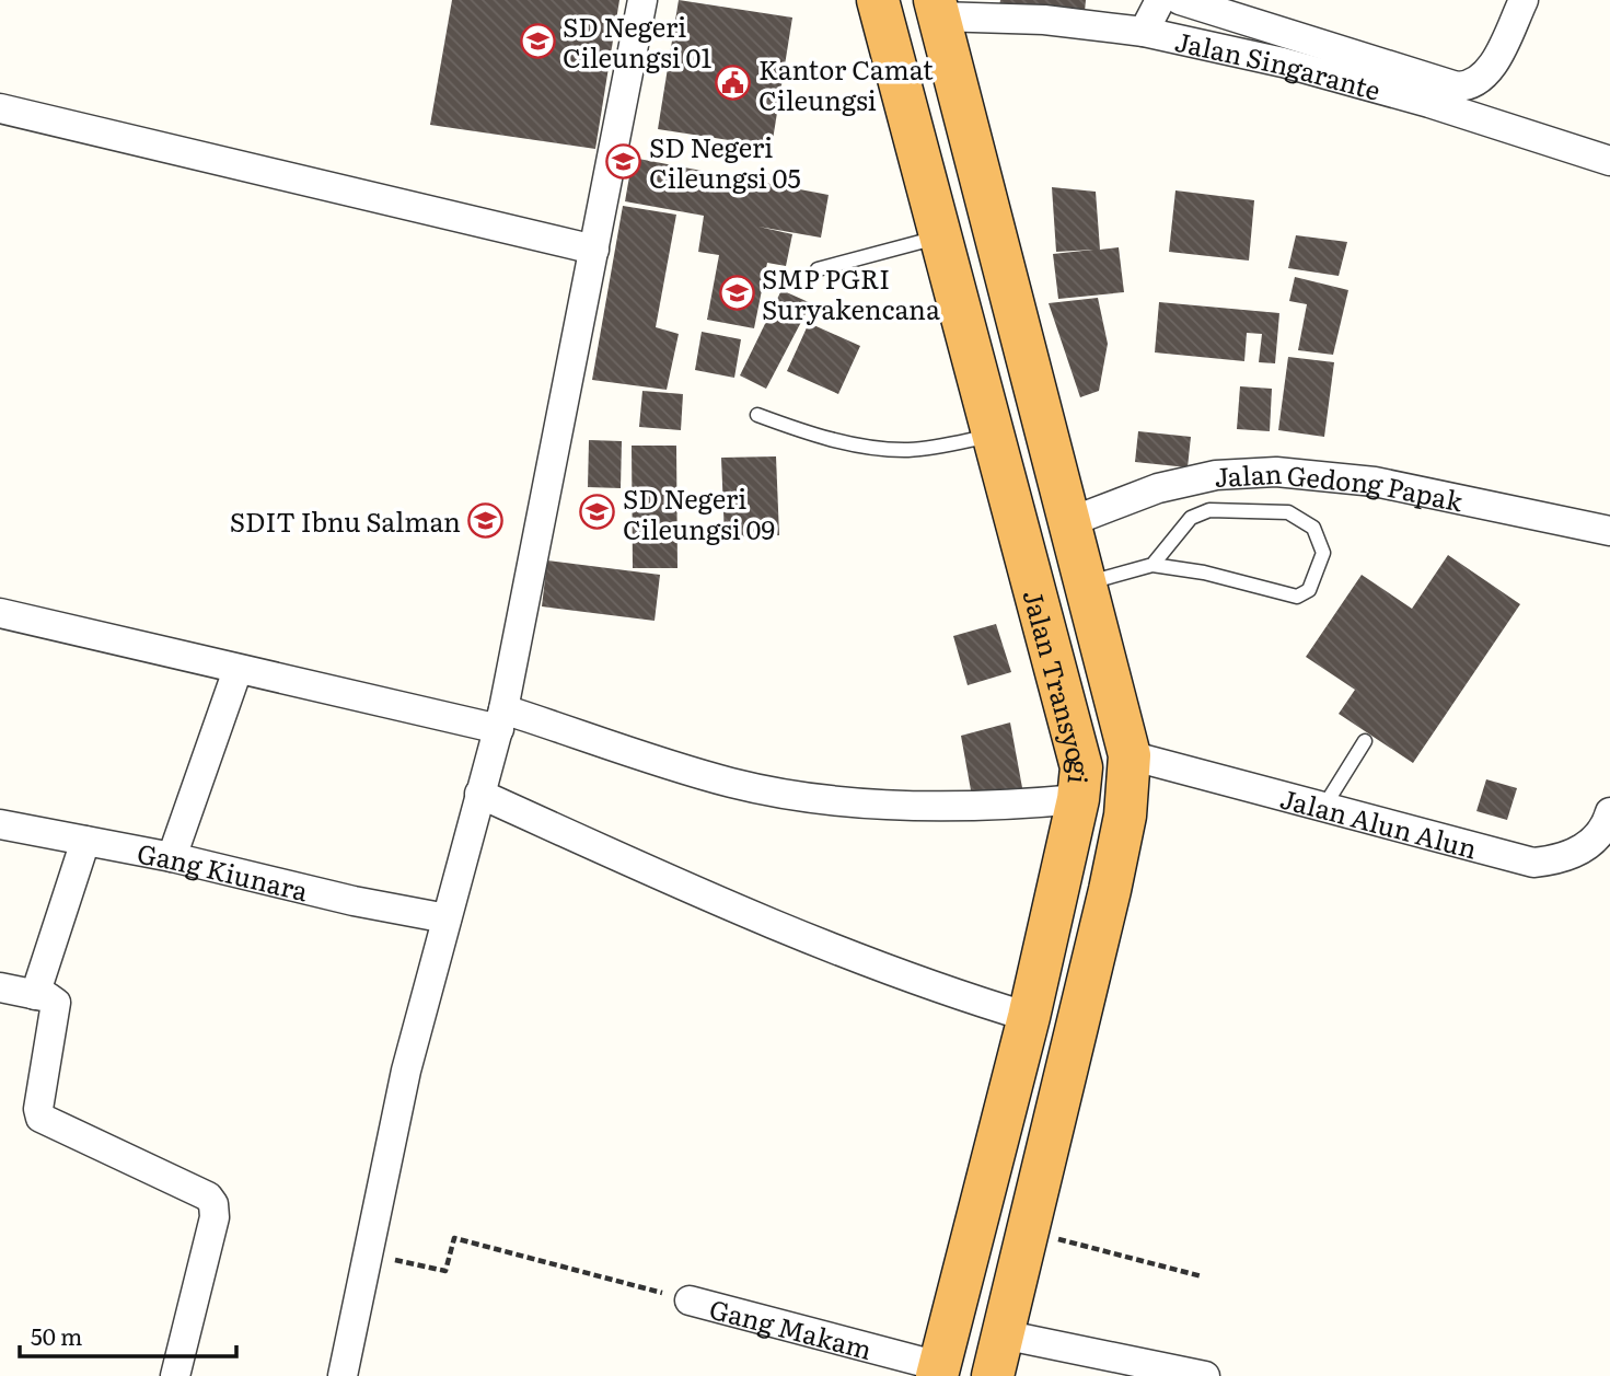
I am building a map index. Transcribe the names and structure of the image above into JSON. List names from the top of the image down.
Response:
{
  "streets": {
    "highway": ["Jalan Transyogi"],
    "street": [
      "Jalan Singarante",
      "Jalan Gedong Papak",
      "Jalan Alun Alun",
      "Gang Kiunara",
      "Gang Makam"
    ]
  },
  "crossings": [
    ["Jalan Singarante", "Jalan Transyogi"],
    ["Jalan Gedong Papak", "Jalan Transyogi"],
    ["Jalan Transyogi", "Jalan Alun Alun"],
    ["Jalan Transyogi", "Gang Makam"]
  ],
  "places": {
    "school or university": [
      "SD Negeri Cileungsi 01",
      "SD Negeri Cileungsi 05",
      "SMP PGRI Suryakencana",
      "SD Negeri Cileungsi 09",
      "SDIT Ibnu Salman"
    ],
    "public building": ["Kantor Camat Cileungsi"]
  },
  "scale_bar": "50 m"
}
